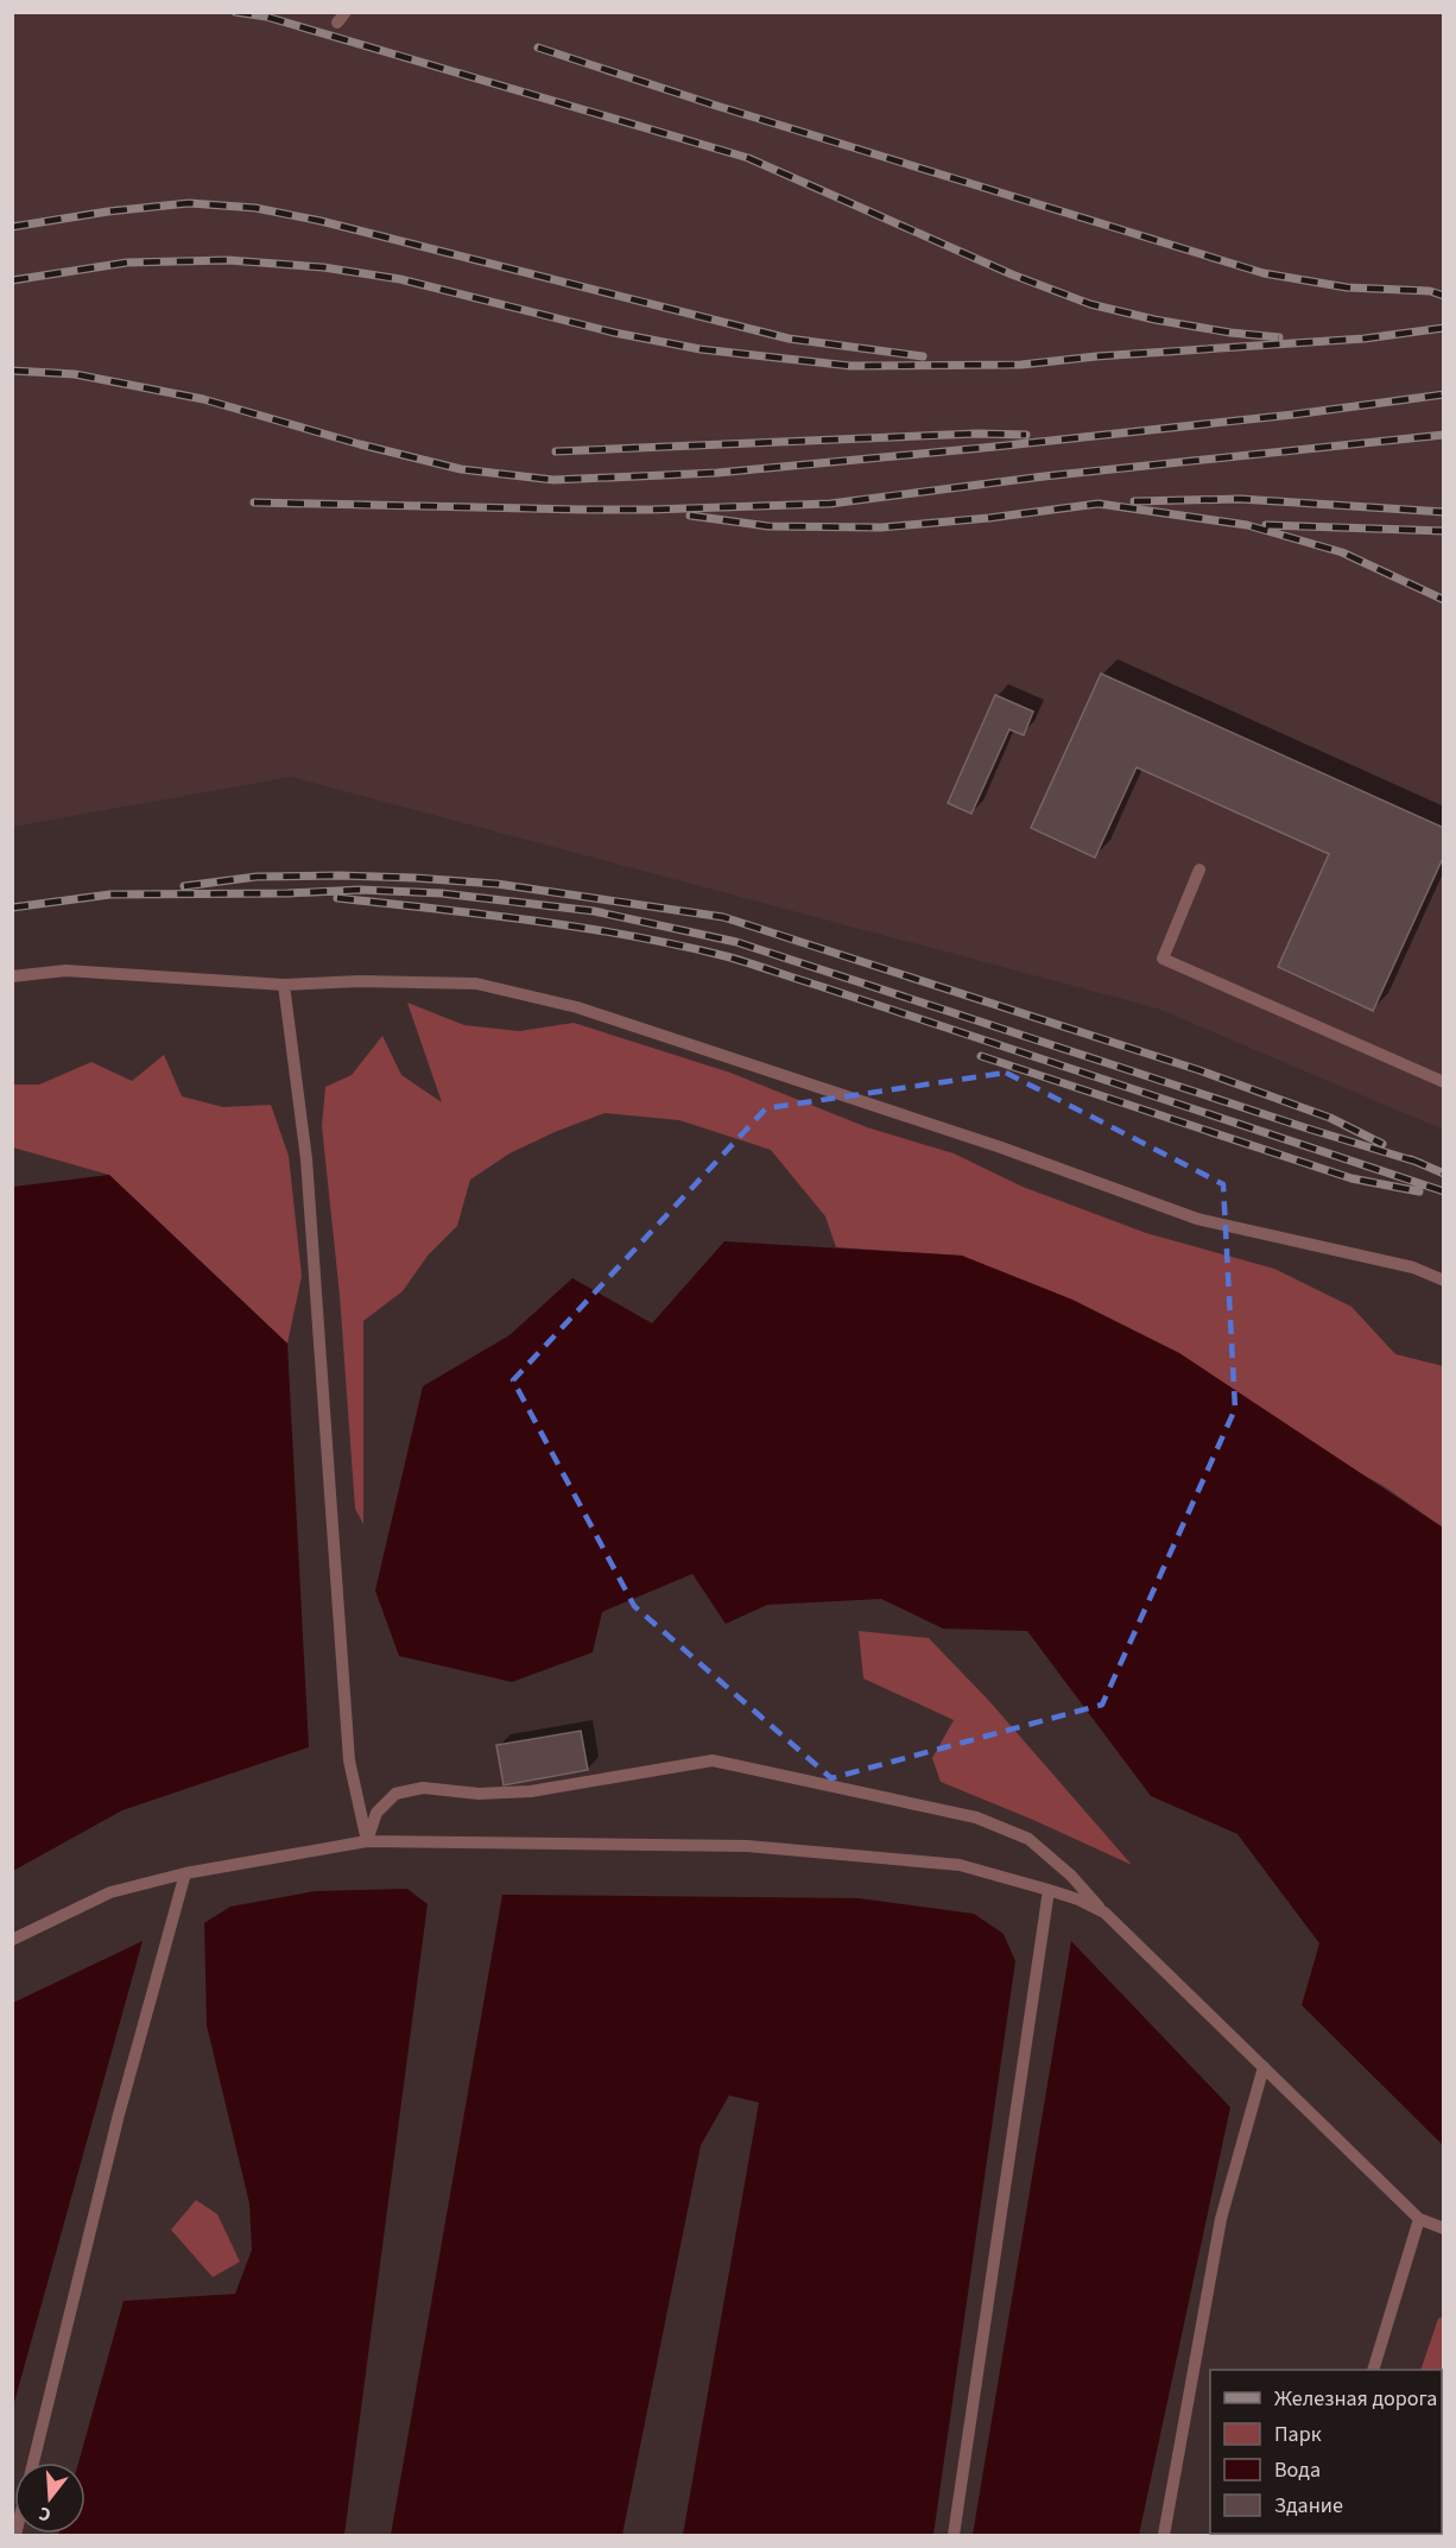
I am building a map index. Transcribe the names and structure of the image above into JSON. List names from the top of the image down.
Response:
{
  "legend": [
    "Железная дорога",
    "Парк",
    "Вода",
    "Здание"
  ],
  "north": "bottom"
}
